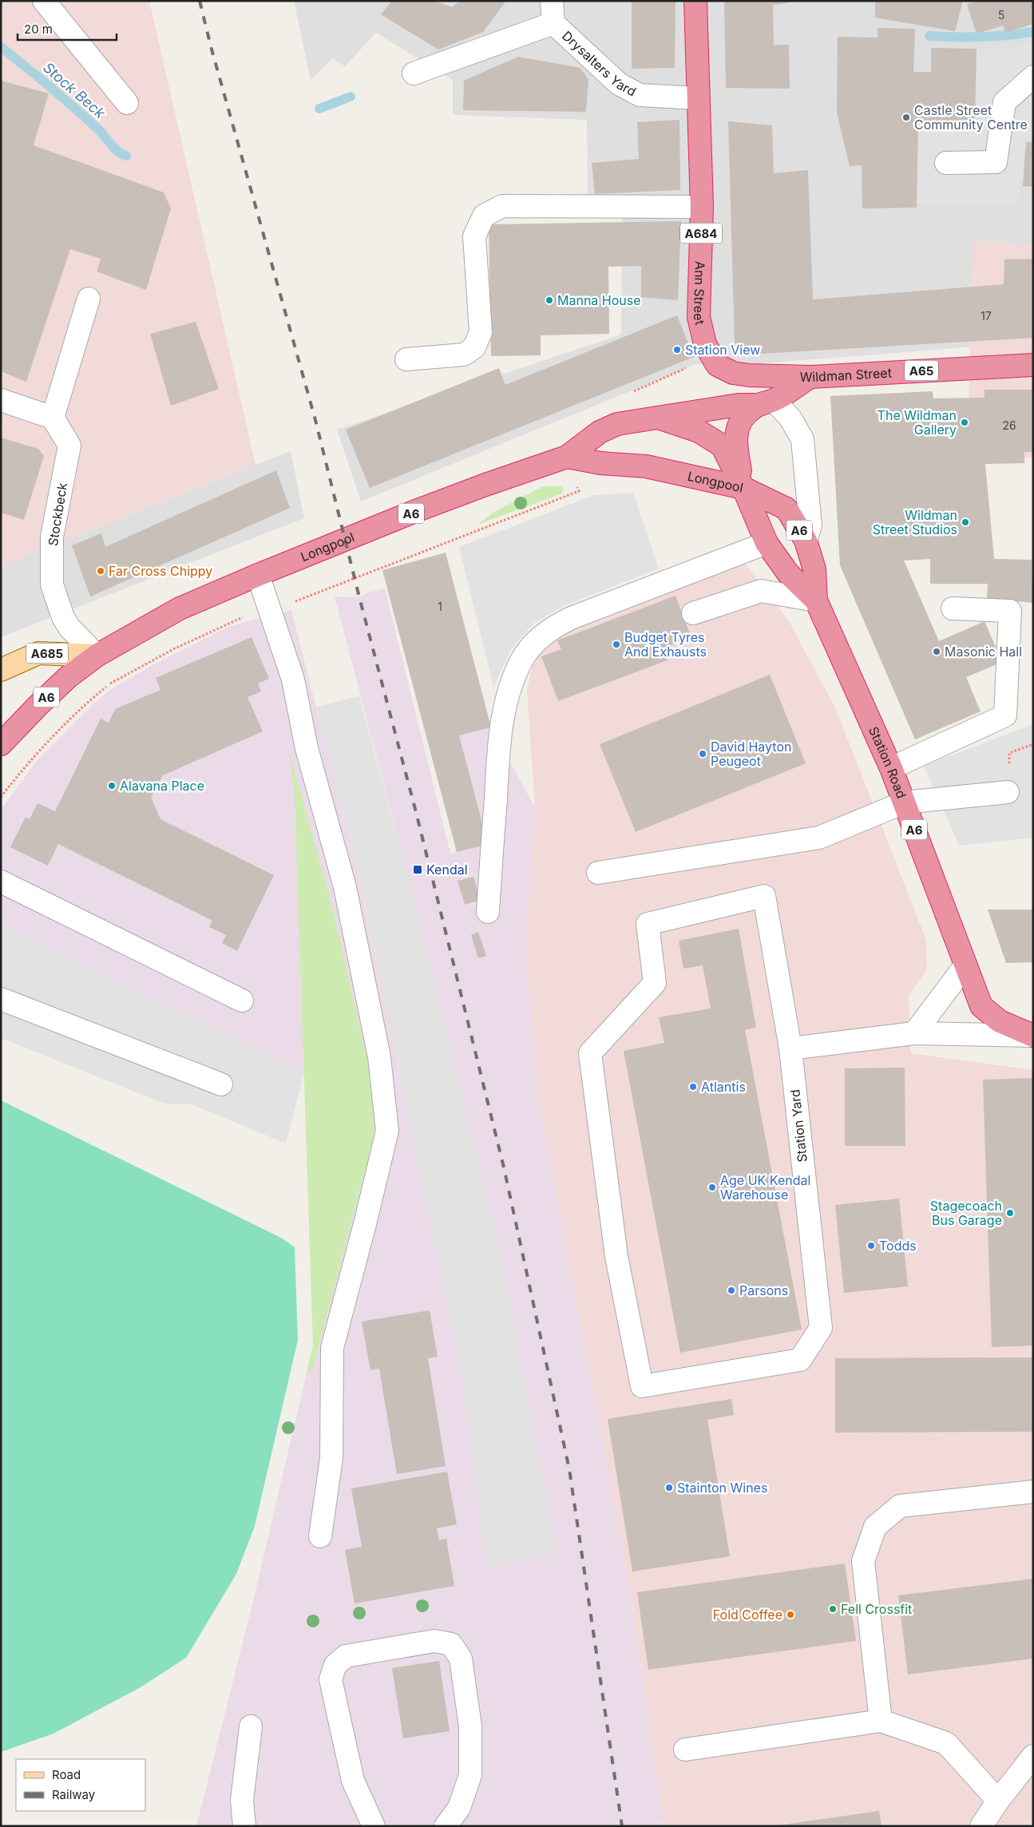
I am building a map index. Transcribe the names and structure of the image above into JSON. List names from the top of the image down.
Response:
{
  "streets": {
    "highway": [
      "A684",
      "Ann Street",
      "A65",
      "Wildman Street",
      "Longpool",
      "A6",
      "Station Road"
    ],
    "main road": ["A685"],
    "street": ["Drysalters Yard", "Stockbeck", "Station Yard"]
  },
  "crossings": [
    ["Drysalters Yard", "Ann Street"],
    ["Ann Street", "Wildman Street"],
    ["Wildman Street", "Longpool"],
    ["Wildman Street", "Station Road"],
    ["Longpool", "A6"],
    ["Longpool", "Stockbeck"],
    ["Longpool", "A685"],
    ["Longpool", "Station Road"],
    ["A6", "Stockbeck"],
    ["A6", "A685"],
    ["Stockbeck", "A685"]
  ],
  "water": ["Stock Beck"],
  "places": {
    "other": [
      "Castle Street Community Centre",
      "Manna House",
      "Station View",
      "The Wildman Gallery",
      "Wildman Street Studios",
      "Far Cross Chippy",
      "Budget Tyres And Exhausts",
      "Masonic Hall",
      "David Hayton Peugeot",
      "Alavana Place",
      "Atlantis",
      "Age UK Kendal Warehouse",
      "Stagecoach Bus Garage",
      "Todds",
      "Parsons",
      "Stainton Wines",
      "Fell Crossfit",
      "Fold Coffee"
    ],
    "transit": ["Kendal"]
  },
  "house_numbers": [
    "5",
    "17",
    "26",
    "1"
  ],
  "legend": ["Road", "Railway"],
  "scale_bar": "20 m"
}
